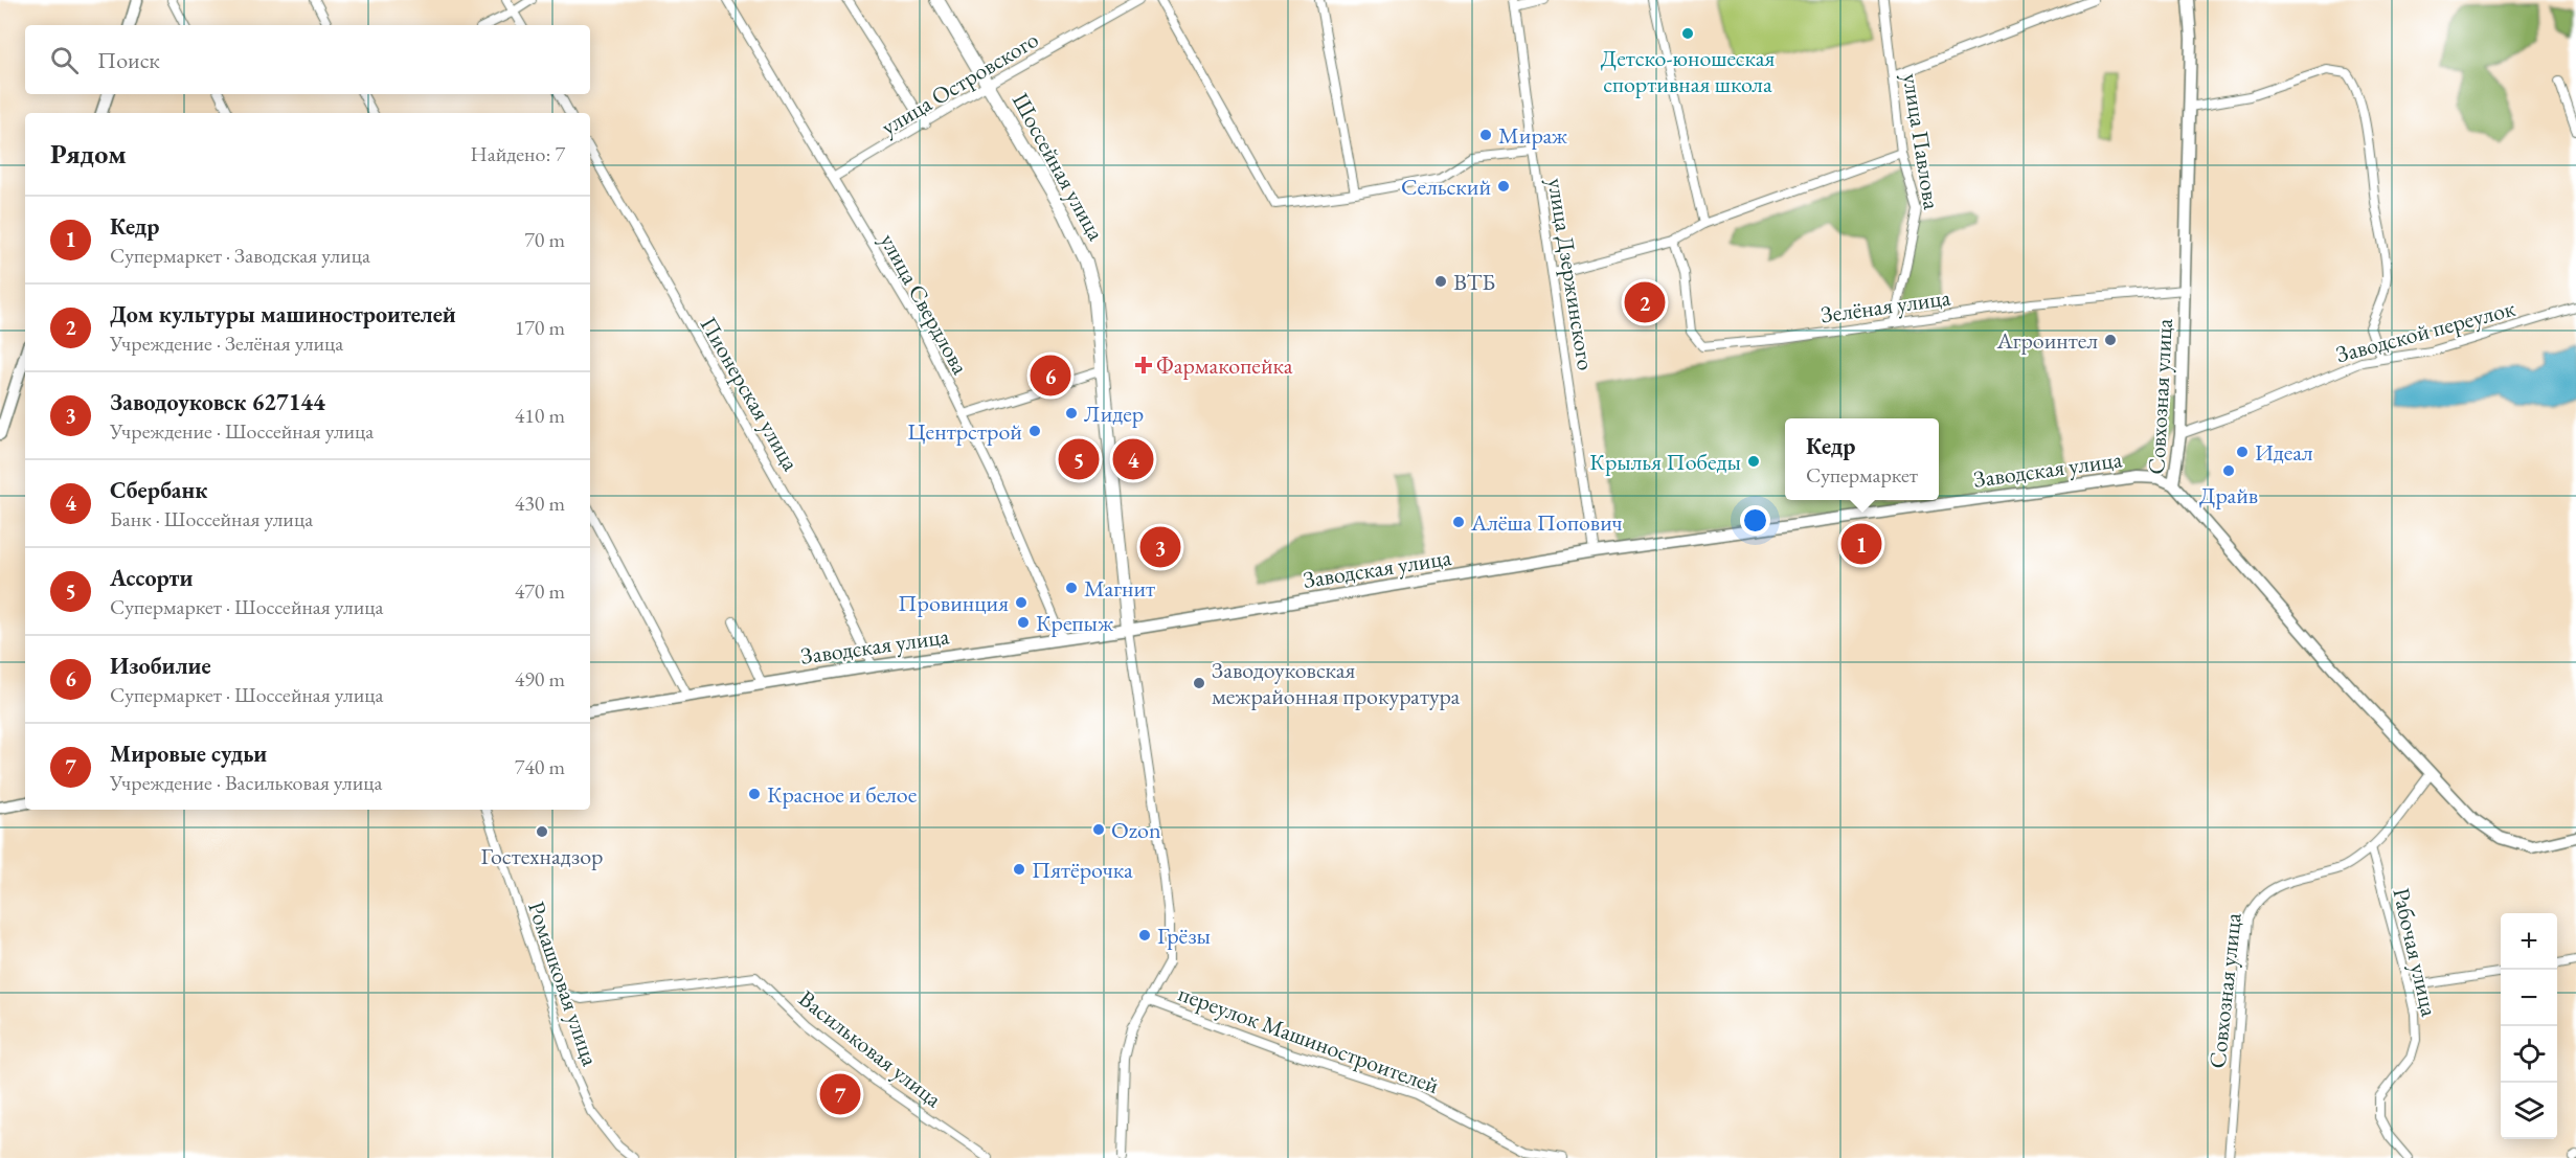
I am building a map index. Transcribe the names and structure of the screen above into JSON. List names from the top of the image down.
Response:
{
  "streets": {
    "main road": ["Шоссейная улица"],
    "street": [
      "улица Островского",
      "улица Павлова",
      "улица Дзержинского",
      "улица Свердлова",
      "Зелёная улица",
      "Заводской переулок",
      "Пионерская улица",
      "Совхозная улица",
      "Заводская улица",
      "Рабочая улица",
      "Ромашковая улица",
      "переулок Машиностроителей",
      "Васильковая улица"
    ]
  },
  "crossings": [
    ["улица Островского", "Шоссейная улица"],
    ["улица Островского", "улица Свердлова"],
    ["улица Павлова", "Зелёная улица"],
    ["Шоссейная улица", "Заводская улица"],
    ["улица Дзержинского", "Заводская улица"],
    ["улица Свердлова", "Заводская улица"],
    ["Зелёная улица", "Совхозная улица"],
    ["Заводской переулок", "Совхозная улица"],
    ["Пионерская улица", "Заводская улица"],
    ["Совхозная улица", "Заводская улица"],
    ["Совхозная улица", "Рабочая улица"],
    ["Ромашковая улица", "Васильковая улица"]
  ],
  "places": {
    "other": [
      "Детско-юношеская спортивная школа",
      "Мираж",
      "Сельский",
      "ВТБ",
      "Агроинтел",
      "Лидер",
      "Центрстрой",
      "Идеал",
      "Крылья Победы",
      "Драйв",
      "Алёша Попович",
      "Магнит",
      "Провинция",
      "Крепыж",
      "Заводоуковская межрайонная прокуратура",
      "Красное и белое",
      "Ozon",
      "Гостехнадзор",
      "Пятёрочка",
      "Грёзы"
    ],
    "health": ["Фармакопейка"]
  },
  "page": {
    "search": "Поиск",
    "heading": ["Рядом", "Найдено: 7"],
    "list": [
      {
        "mark": "1",
        "name": "Кедр",
        "note": "Супермаркет · Заводская улица",
        "value": "70 m"
      },
      {
        "mark": "2",
        "name": "Дом культуры машиностроителей",
        "note": "Учреждение · Зелёная улица",
        "value": "170 m"
      },
      {
        "mark": "3",
        "name": "Заводоуковск 627144",
        "note": "Учреждение · Шоссейная улица",
        "value": "410 m"
      },
      {
        "mark": "4",
        "name": "Сбербанк",
        "note": "Банк · Шоссейная улица",
        "value": "430 m"
      },
      {
        "mark": "5",
        "name": "Ассорти",
        "note": "Супермаркет · Шоссейная улица",
        "value": "470 m"
      },
      {
        "mark": "6",
        "name": "Изобилие",
        "note": "Супермаркет · Шоссейная улица",
        "value": "490 m"
      },
      {
        "mark": "7",
        "name": "Мировые судьи",
        "note": "Учреждение · Васильковая улица",
        "value": "740 m"
      }
    ],
    "pins": [
      "2",
      "6",
      "4",
      "5",
      "1",
      "3",
      "7"
    ],
    "popup": ["Кедр", "Супермаркет"],
    "map_buttons": ["+", "−"]
  }
}
